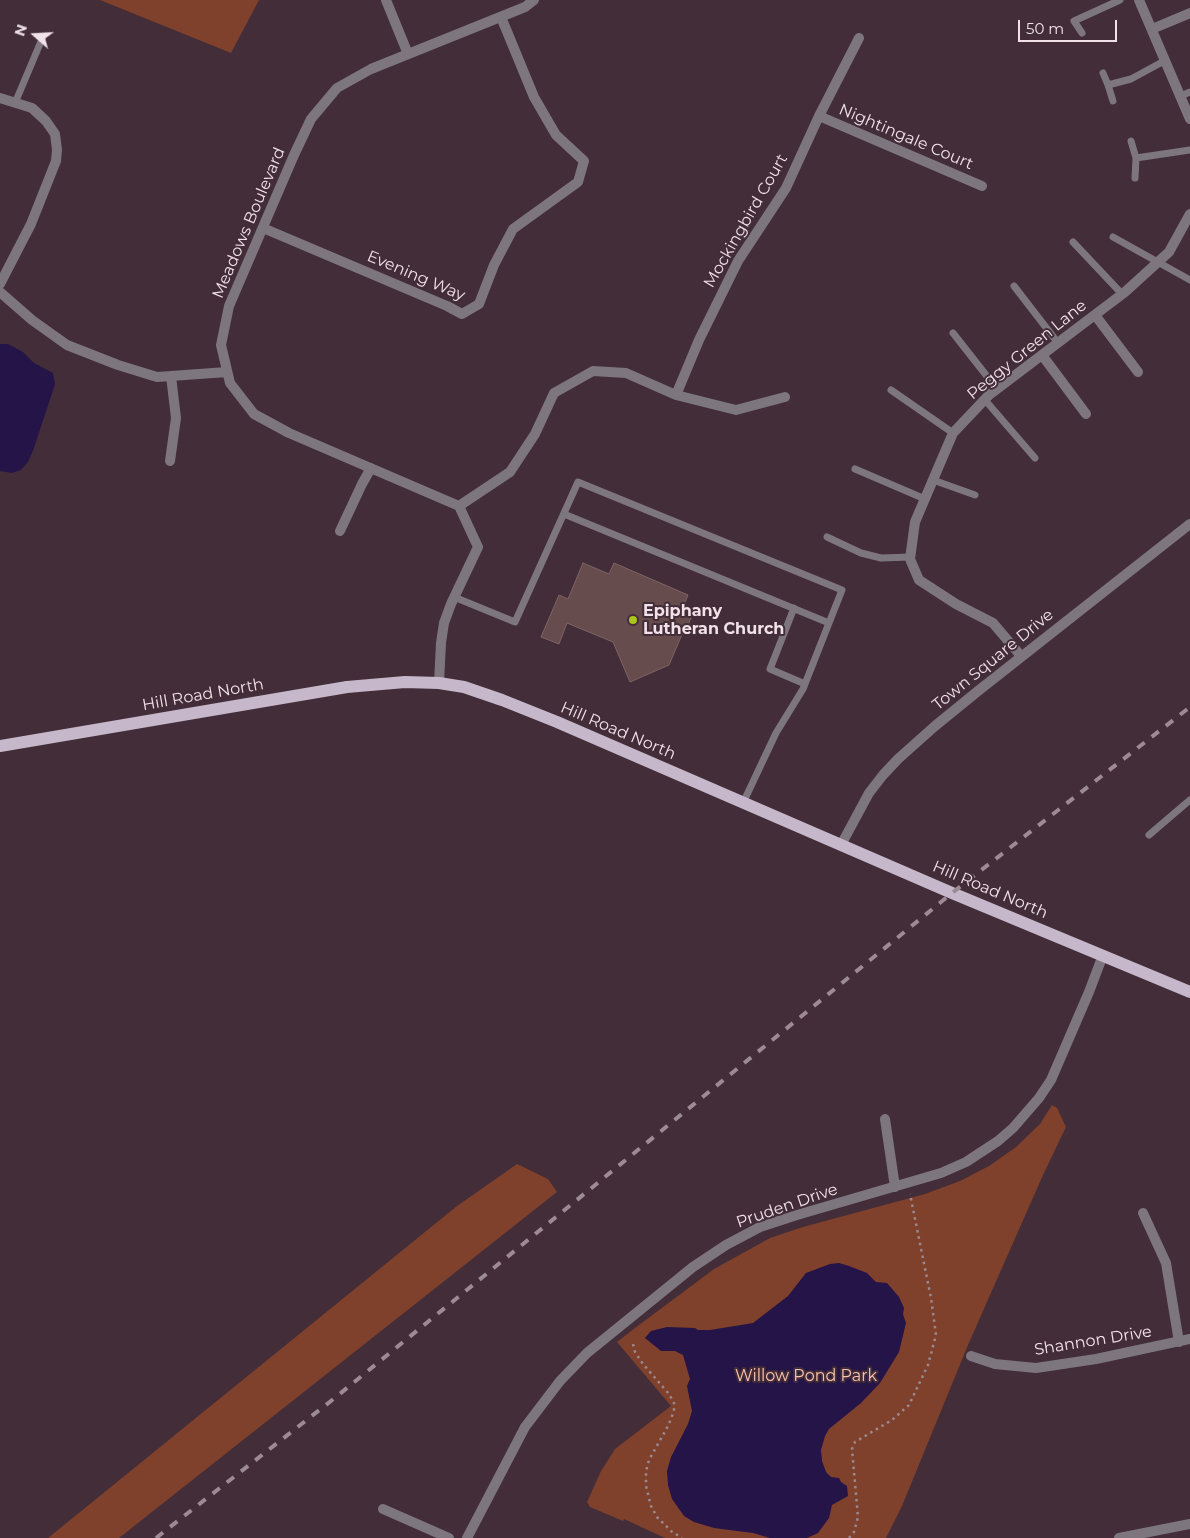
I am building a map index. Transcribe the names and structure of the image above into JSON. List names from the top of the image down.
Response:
{
  "streets": {
    "main road": ["Hill Road North"],
    "street": [
      "Nightingale Court",
      "Mockingbird Court",
      "Meadows Boulevard",
      "Evening Way",
      "Peggy Green Lane",
      "Town Square Drive",
      "Pruden Drive",
      "Shannon Drive"
    ]
  },
  "crossings": [
    ["Nightingale Court", "Mockingbird Court"],
    ["Meadows Boulevard", "Evening Way"],
    ["Peggy Green Lane", "Town Square Drive"],
    ["Town Square Drive", "Hill Road North"],
    ["Hill Road North", "Pruden Drive"]
  ],
  "parks": ["Willow Pond Park"],
  "places": ["Epiphany Lutheran Church"],
  "scale_bar": "50 m",
  "north": "left"
}
